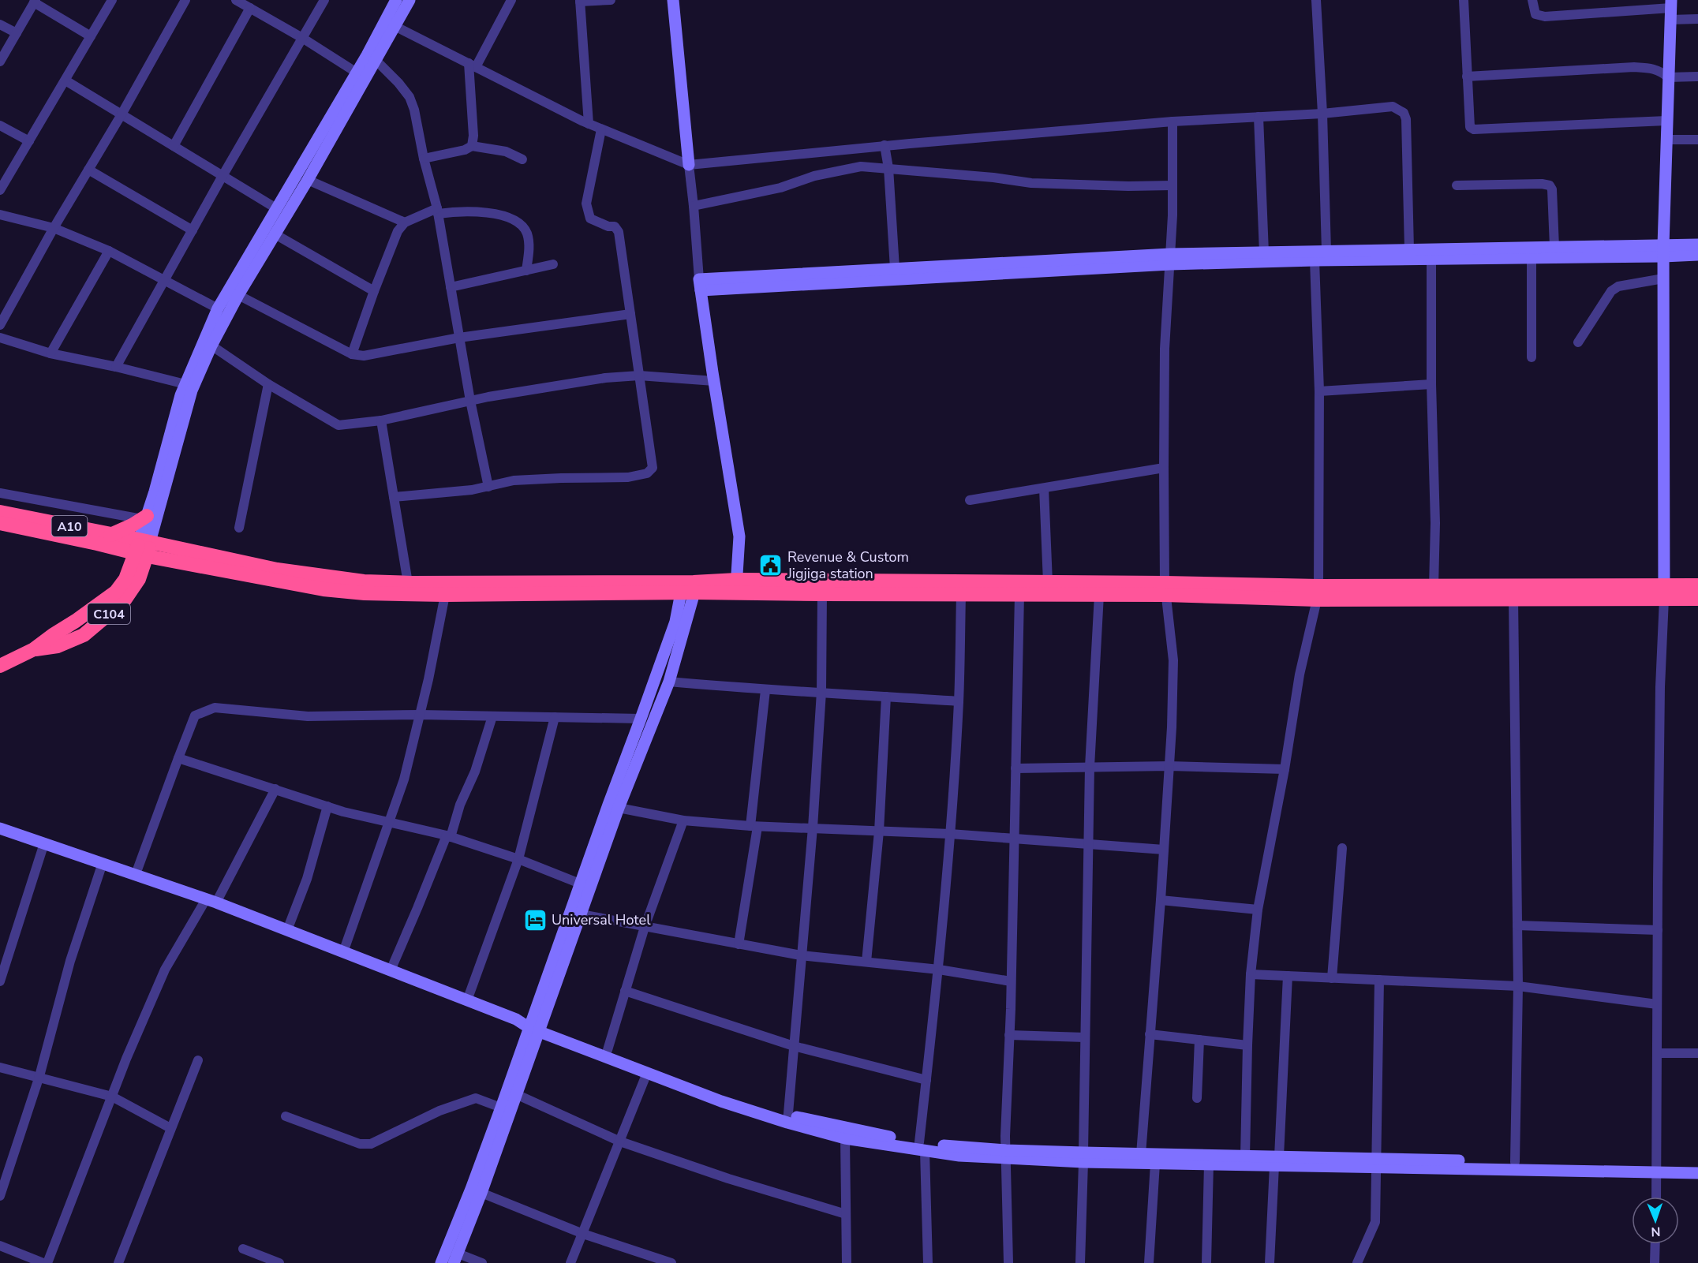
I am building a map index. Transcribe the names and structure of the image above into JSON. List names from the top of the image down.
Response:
{
  "streets": {
    "highway": ["A10", "C104"]
  },
  "crossings": [
    ["A10", "C104"]
  ],
  "places": {
    "public building": ["Revenue & Custom Jigjiga station"],
    "hotel": ["Universal Hotel"]
  },
  "north": "bottom"
}
